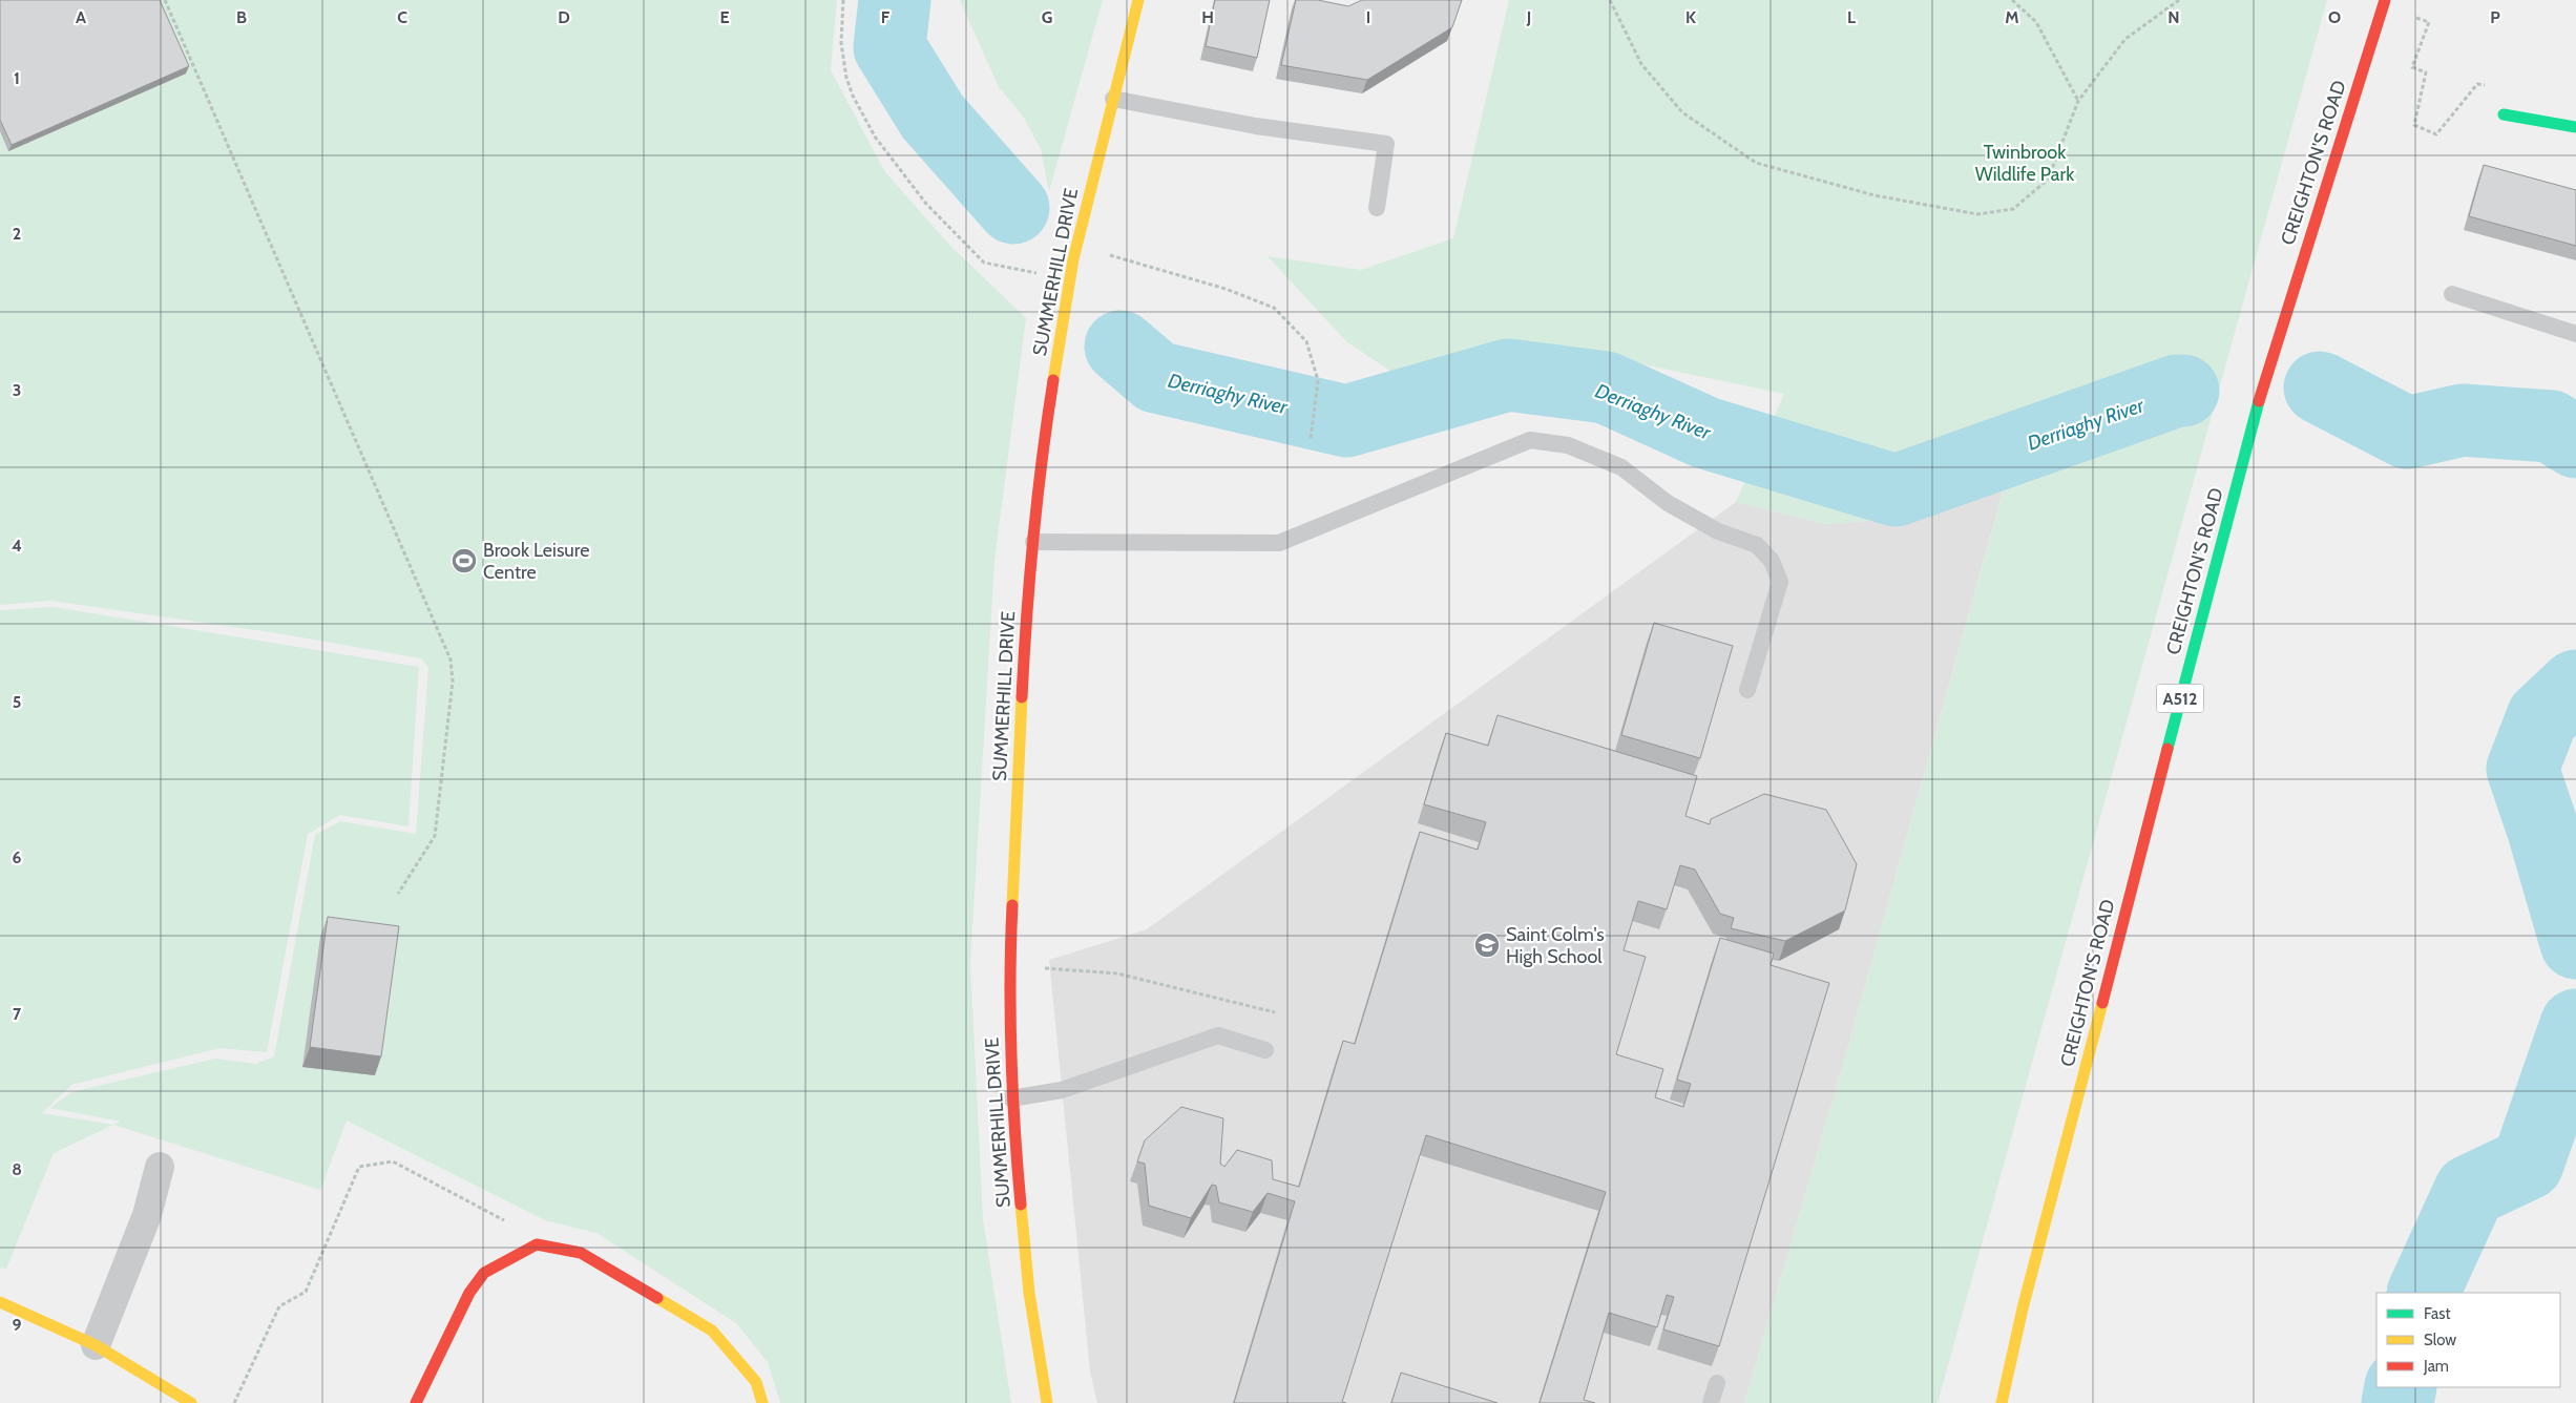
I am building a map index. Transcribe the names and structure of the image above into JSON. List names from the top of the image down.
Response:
{
  "streets": {
    "main road": ["CREIGHTON'S ROAD", "SUMMERHILL DRIVE", "A512"]
  },
  "water": ["Derriaghy River"],
  "parks": ["Twinbrook Wildlife Park"],
  "places": {
    "sports": ["Brook Leisure Centre"],
    "school or university": ["Saint Colm's High School"]
  },
  "legend": ["Fast", "Slow", "Jam"],
  "grid": {
    "columns": [
      "A",
      "B",
      "C",
      "D",
      "E",
      "F",
      "G",
      "H",
      "I",
      "J",
      "K",
      "L",
      "M",
      "N",
      "O",
      "P"
    ],
    "rows": [
      "1",
      "2",
      "3",
      "4",
      "5",
      "6",
      "7",
      "8",
      "9"
    ]
  }
}
